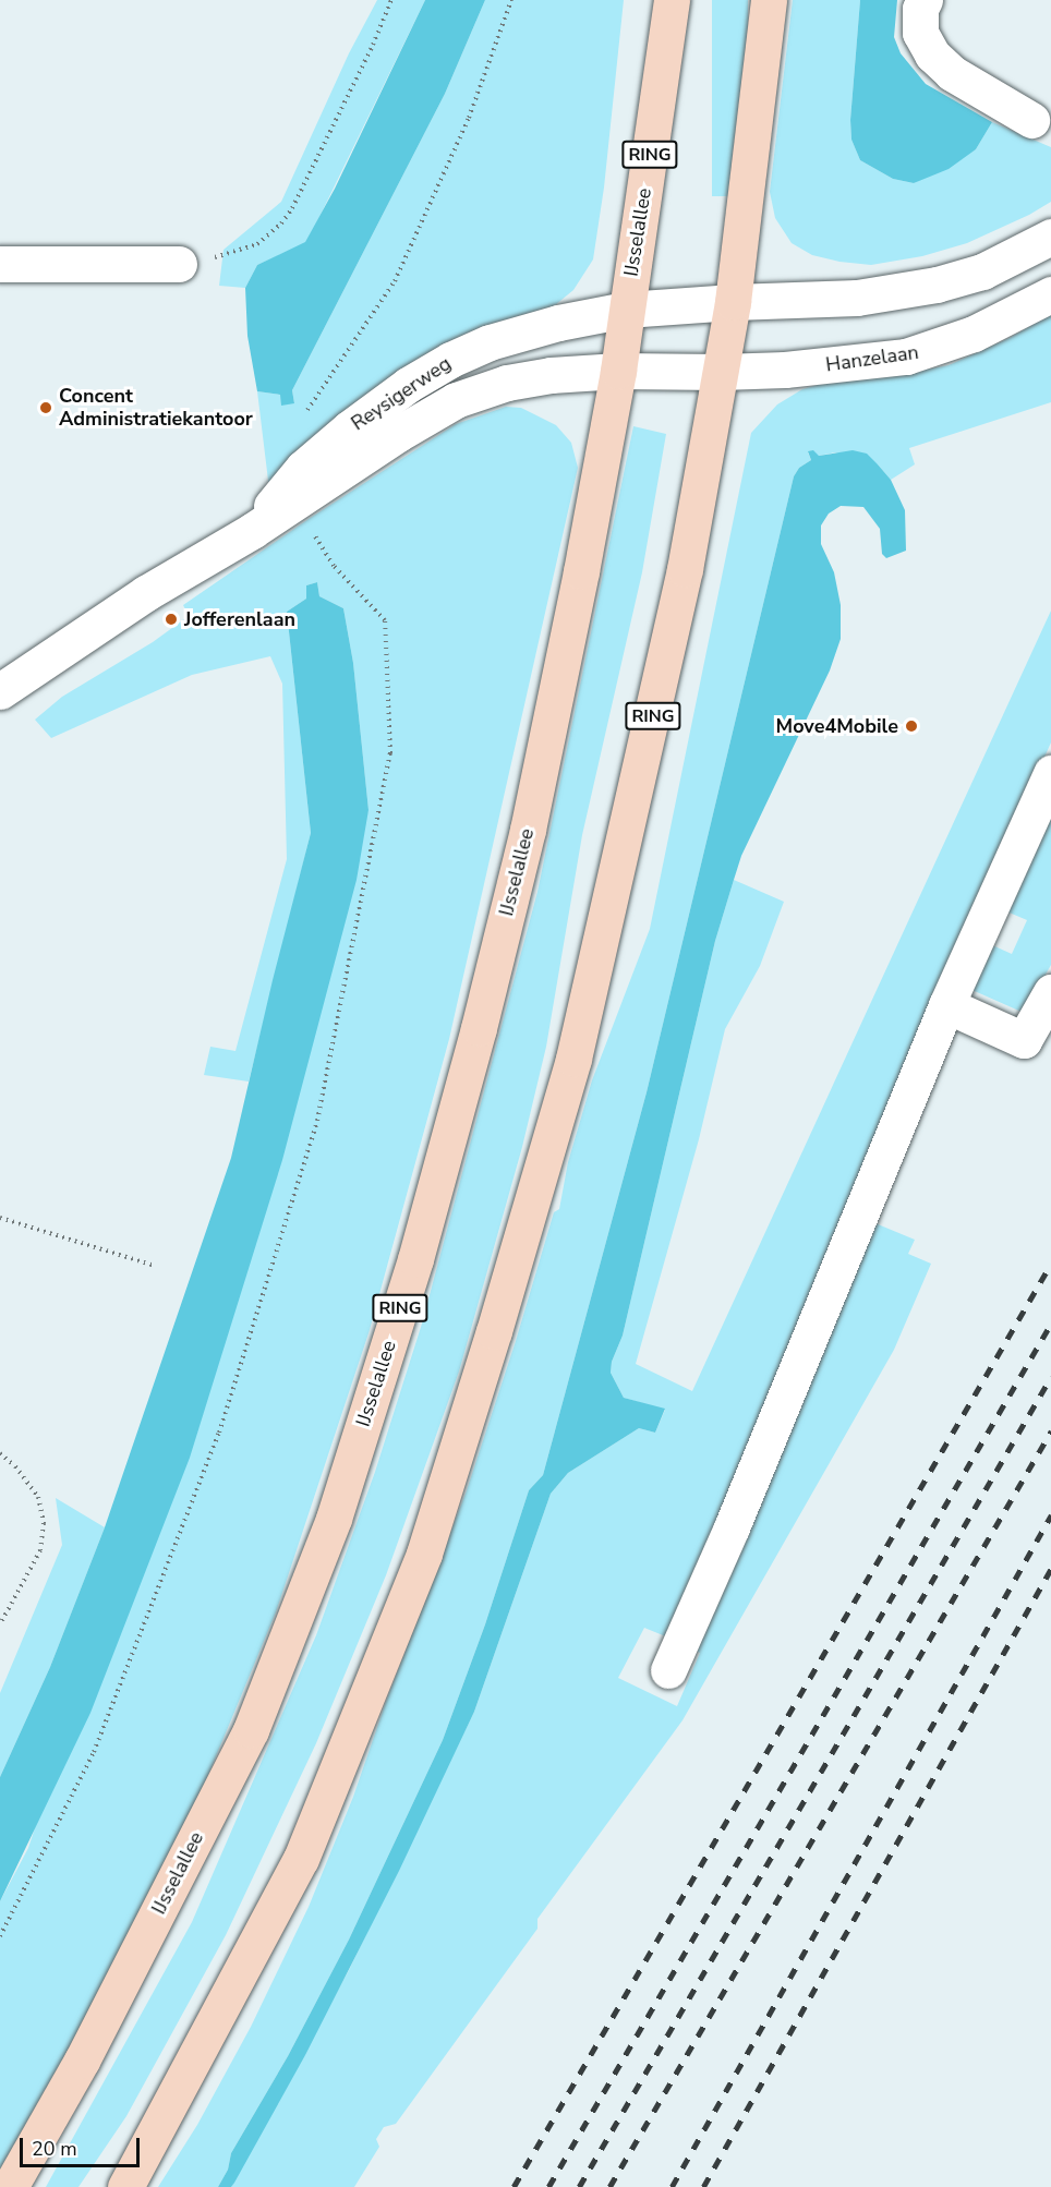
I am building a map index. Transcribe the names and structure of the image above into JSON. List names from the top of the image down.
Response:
{
  "streets": {
    "main road": ["RING", "IJsselallee"],
    "street": ["Hanzelaan", "Reysigerweg"]
  },
  "crossings": [
    ["RING", "Hanzelaan"],
    ["IJsselallee", "Reysigerweg"]
  ],
  "places": ["Concent Administratiekantoor", "Jofferenlaan", "Move4Mobile"],
  "scale_bar": "20 m"
}
